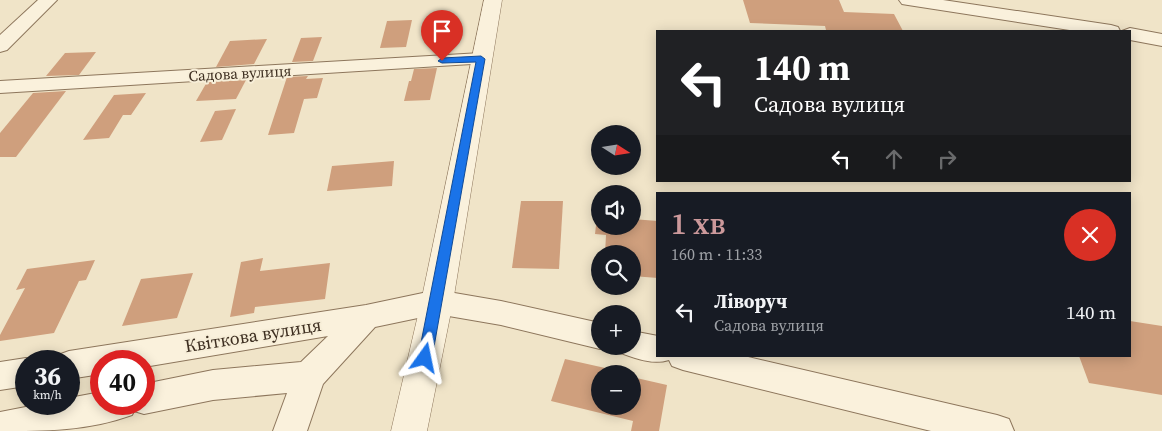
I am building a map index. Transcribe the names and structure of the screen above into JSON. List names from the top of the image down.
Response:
{
  "streets": {
    "street": ["Садова вулиця", "Квіткова вулиця"]
  },
  "north": "right",
  "page": {
    "turn": ["140 m", "Садова вулиця"],
    "map_buttons": ["+", "−"],
    "heading": ["1 хв", "160 m · 11:33"],
    "list": [
      {
        "name": "Ліворуч",
        "note": "Садова вулиця",
        "value": "140 m"
      }
    ],
    "speed": "36 km/h",
    "limit": "40"
  }
}
